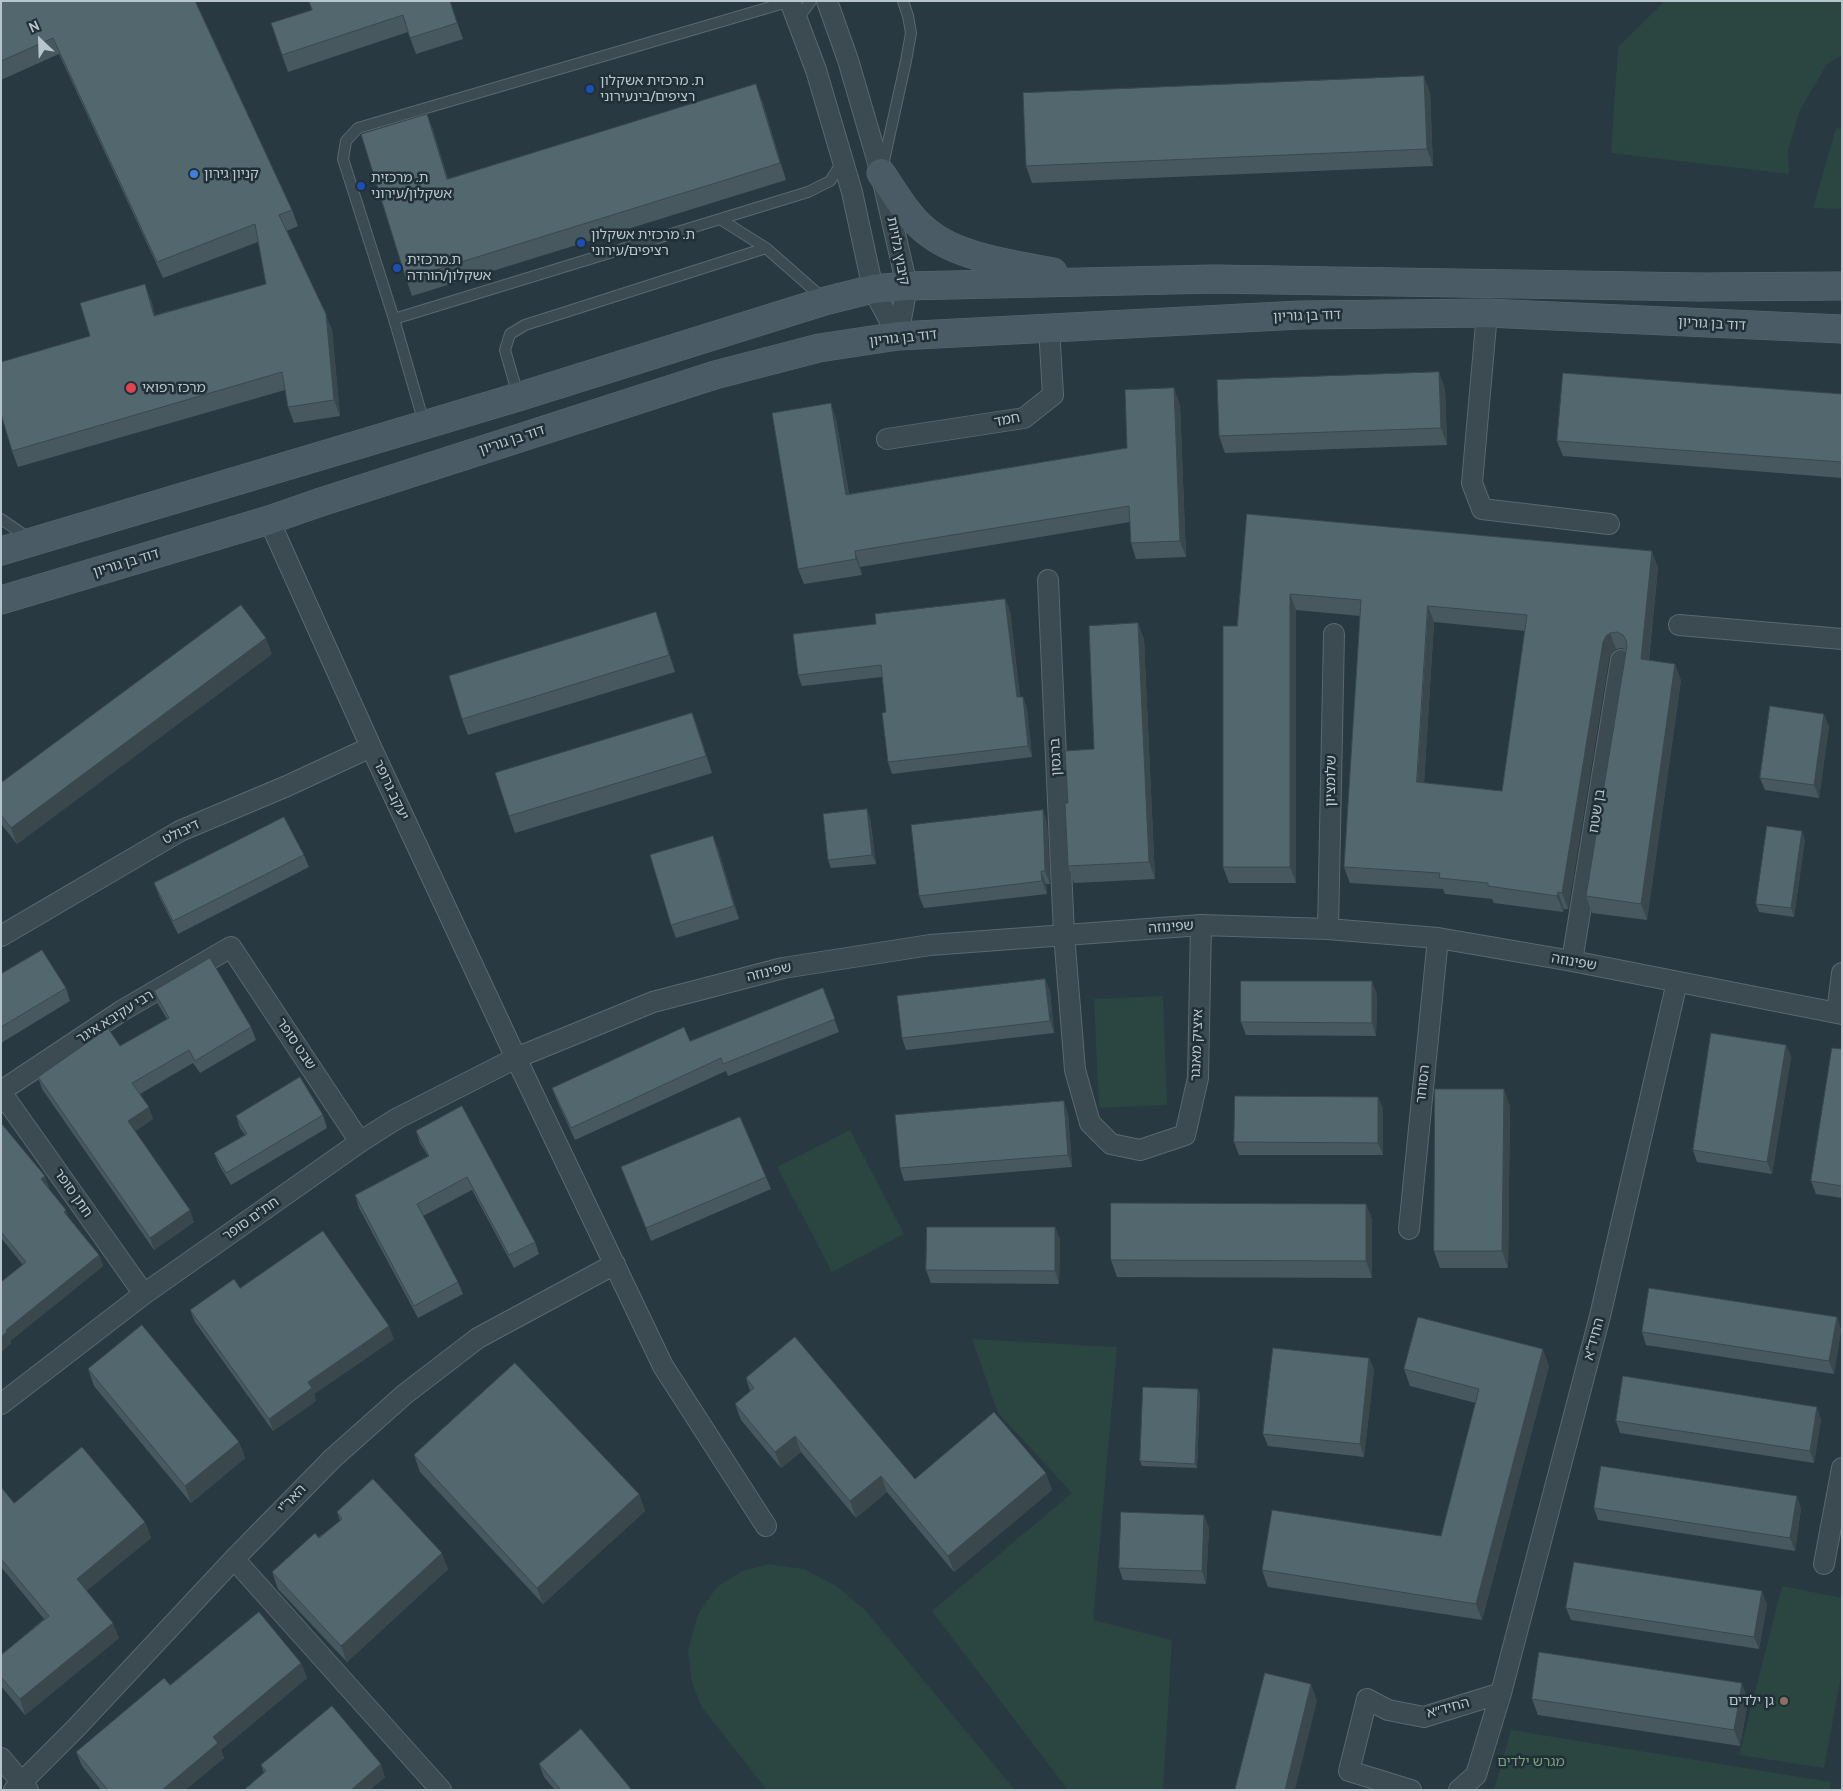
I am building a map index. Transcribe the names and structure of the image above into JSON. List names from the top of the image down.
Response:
{
  "streets": {
    "main road": ["דוד בן גוריון"],
    "street": [
      "קיבוץ גלויות",
      "חמד",
      "ברגסון",
      "שלומציון",
      "יעקב גרופר",
      "בן שטח",
      "דיבולט",
      "שפינוזה",
      "רבי עקיבא איגר",
      "שבט סופר",
      "איציק מאנגר",
      "הסוחר",
      "חתן סופר",
      "חת\"ם סופר",
      "החיד\"א",
      "האר\"י",
      "החיד״א"
    ]
  },
  "crossings": [
    ["קיבוץ גלויות", "דוד בן גוריון"],
    ["דוד בן גוריון", "חמד"],
    ["דוד בן גוריון", "יעקב גרופר"],
    ["ברגסון", "שפינוזה"],
    ["ברגסון", "איציק מאנגר"],
    ["שלומציון", "שפינוזה"],
    ["יעקב גרופר", "דיבולט"],
    ["יעקב גרופר", "שפינוזה"],
    ["יעקב גרופר", "חת\"ם סופר"],
    ["יעקב גרופר", "האר\"י"],
    ["בן שטח", "שפינוזה"],
    ["שפינוזה", "איציק מאנגר"],
    ["שפינוזה", "הסוחר"],
    ["שפינוזה", "חת\"ם סופר"],
    ["שפינוזה", "החיד\"א"],
    ["רבי עקיבא איגר", "שבט סופר"],
    ["רבי עקיבא איגר", "חתן סופר"],
    ["שבט סופר", "חת\"ם סופר"],
    ["חתן סופר", "חת\"ם סופר"],
    ["החיד\"א", "החיד״א"]
  ],
  "parks": ["מגרש ילדים"],
  "places": [
    "ת. מרכזית אשקלון רציפים/בינעירוני",
    "קניון גירון",
    "ת. מרכזית אשקלון/עירוני",
    "ת. מרכזית אשקלון רציפים/עירוני",
    "ת.מרכזית אשקלון/הורדה",
    "מרכז רפואי",
    "גן ילדים"
  ],
  "north": "top left"
}
